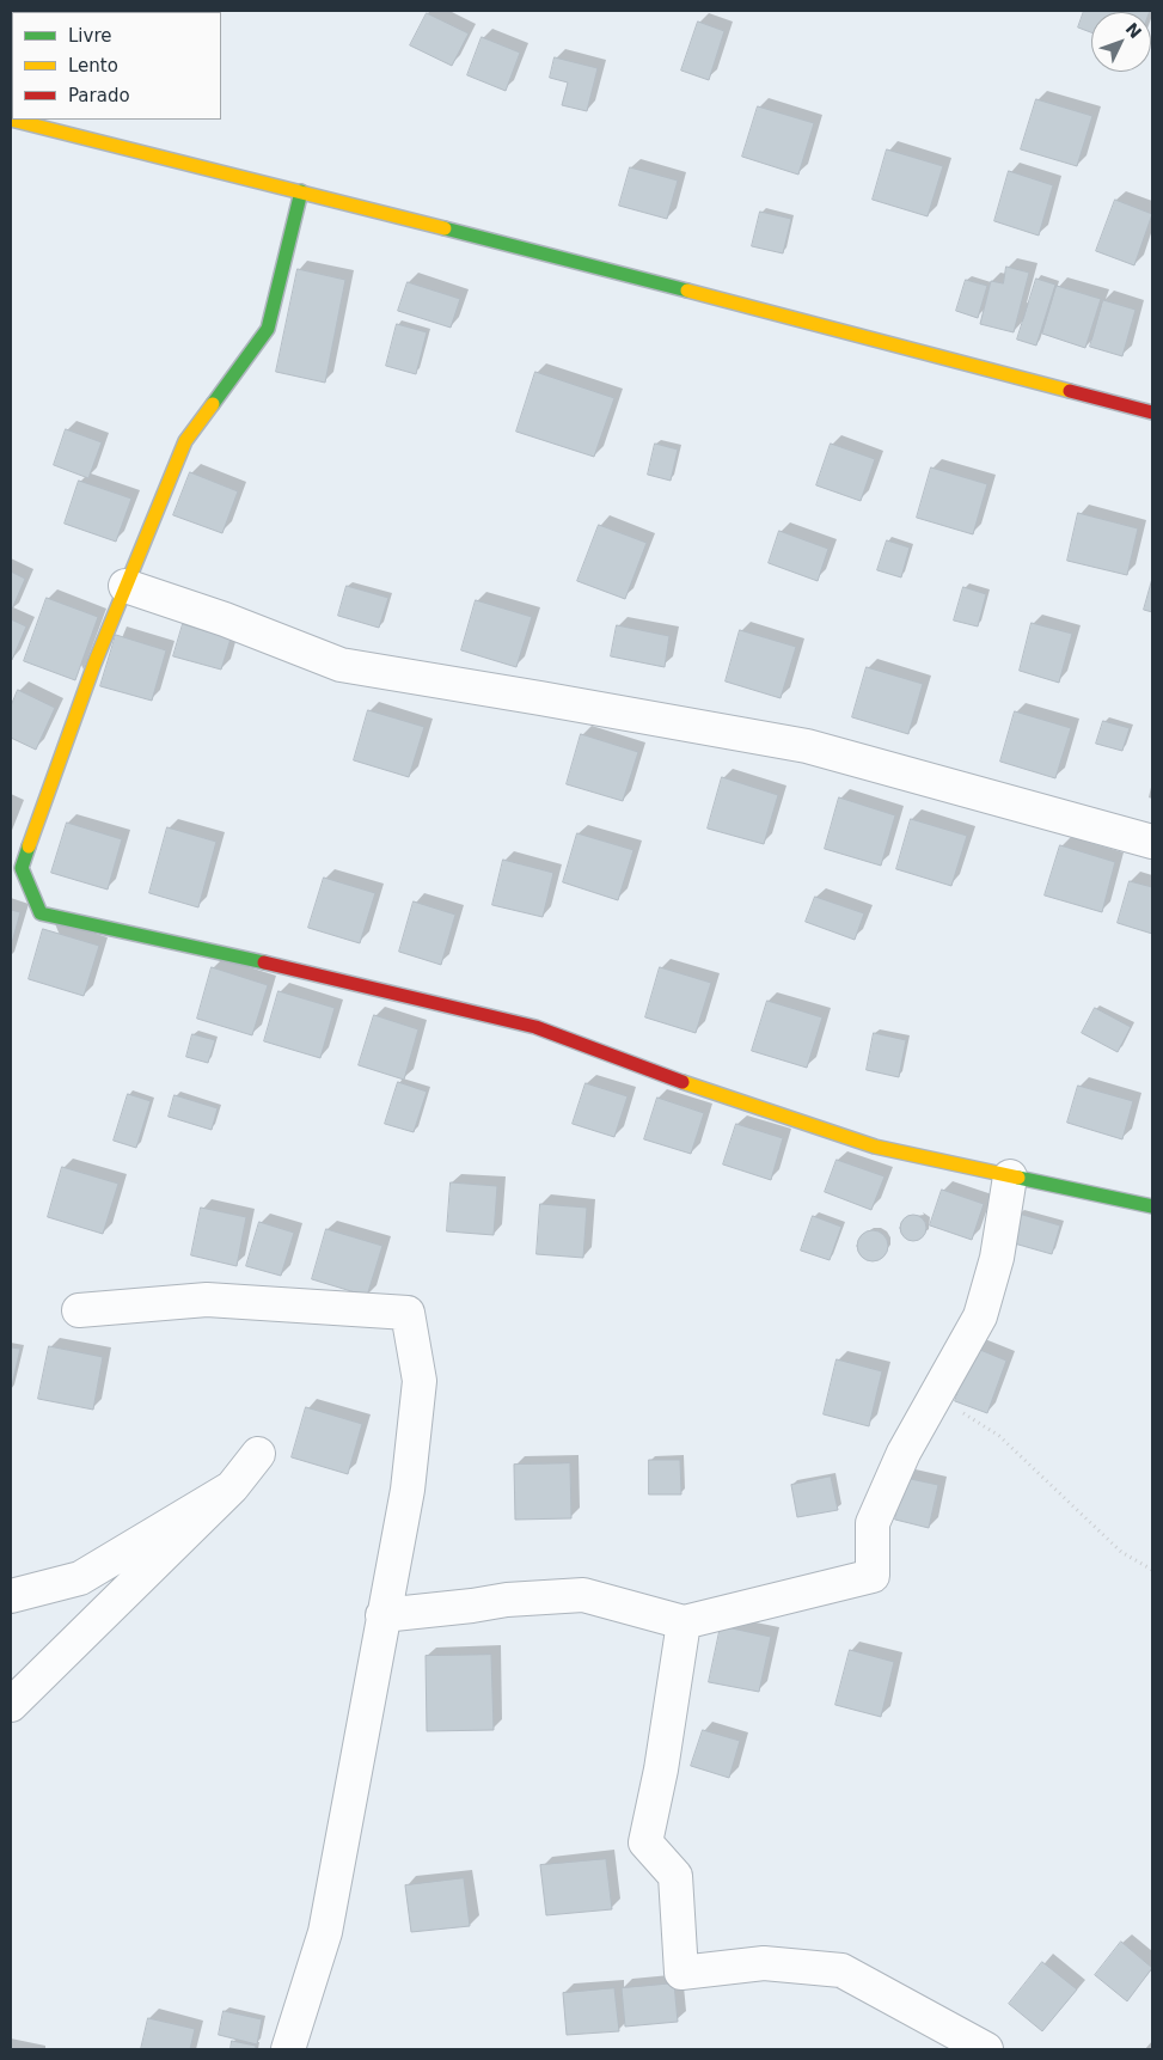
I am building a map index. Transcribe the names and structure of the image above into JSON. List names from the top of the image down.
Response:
{
  "legend": ["Livre", "Lento", "Parado"],
  "north": "top right"
}
